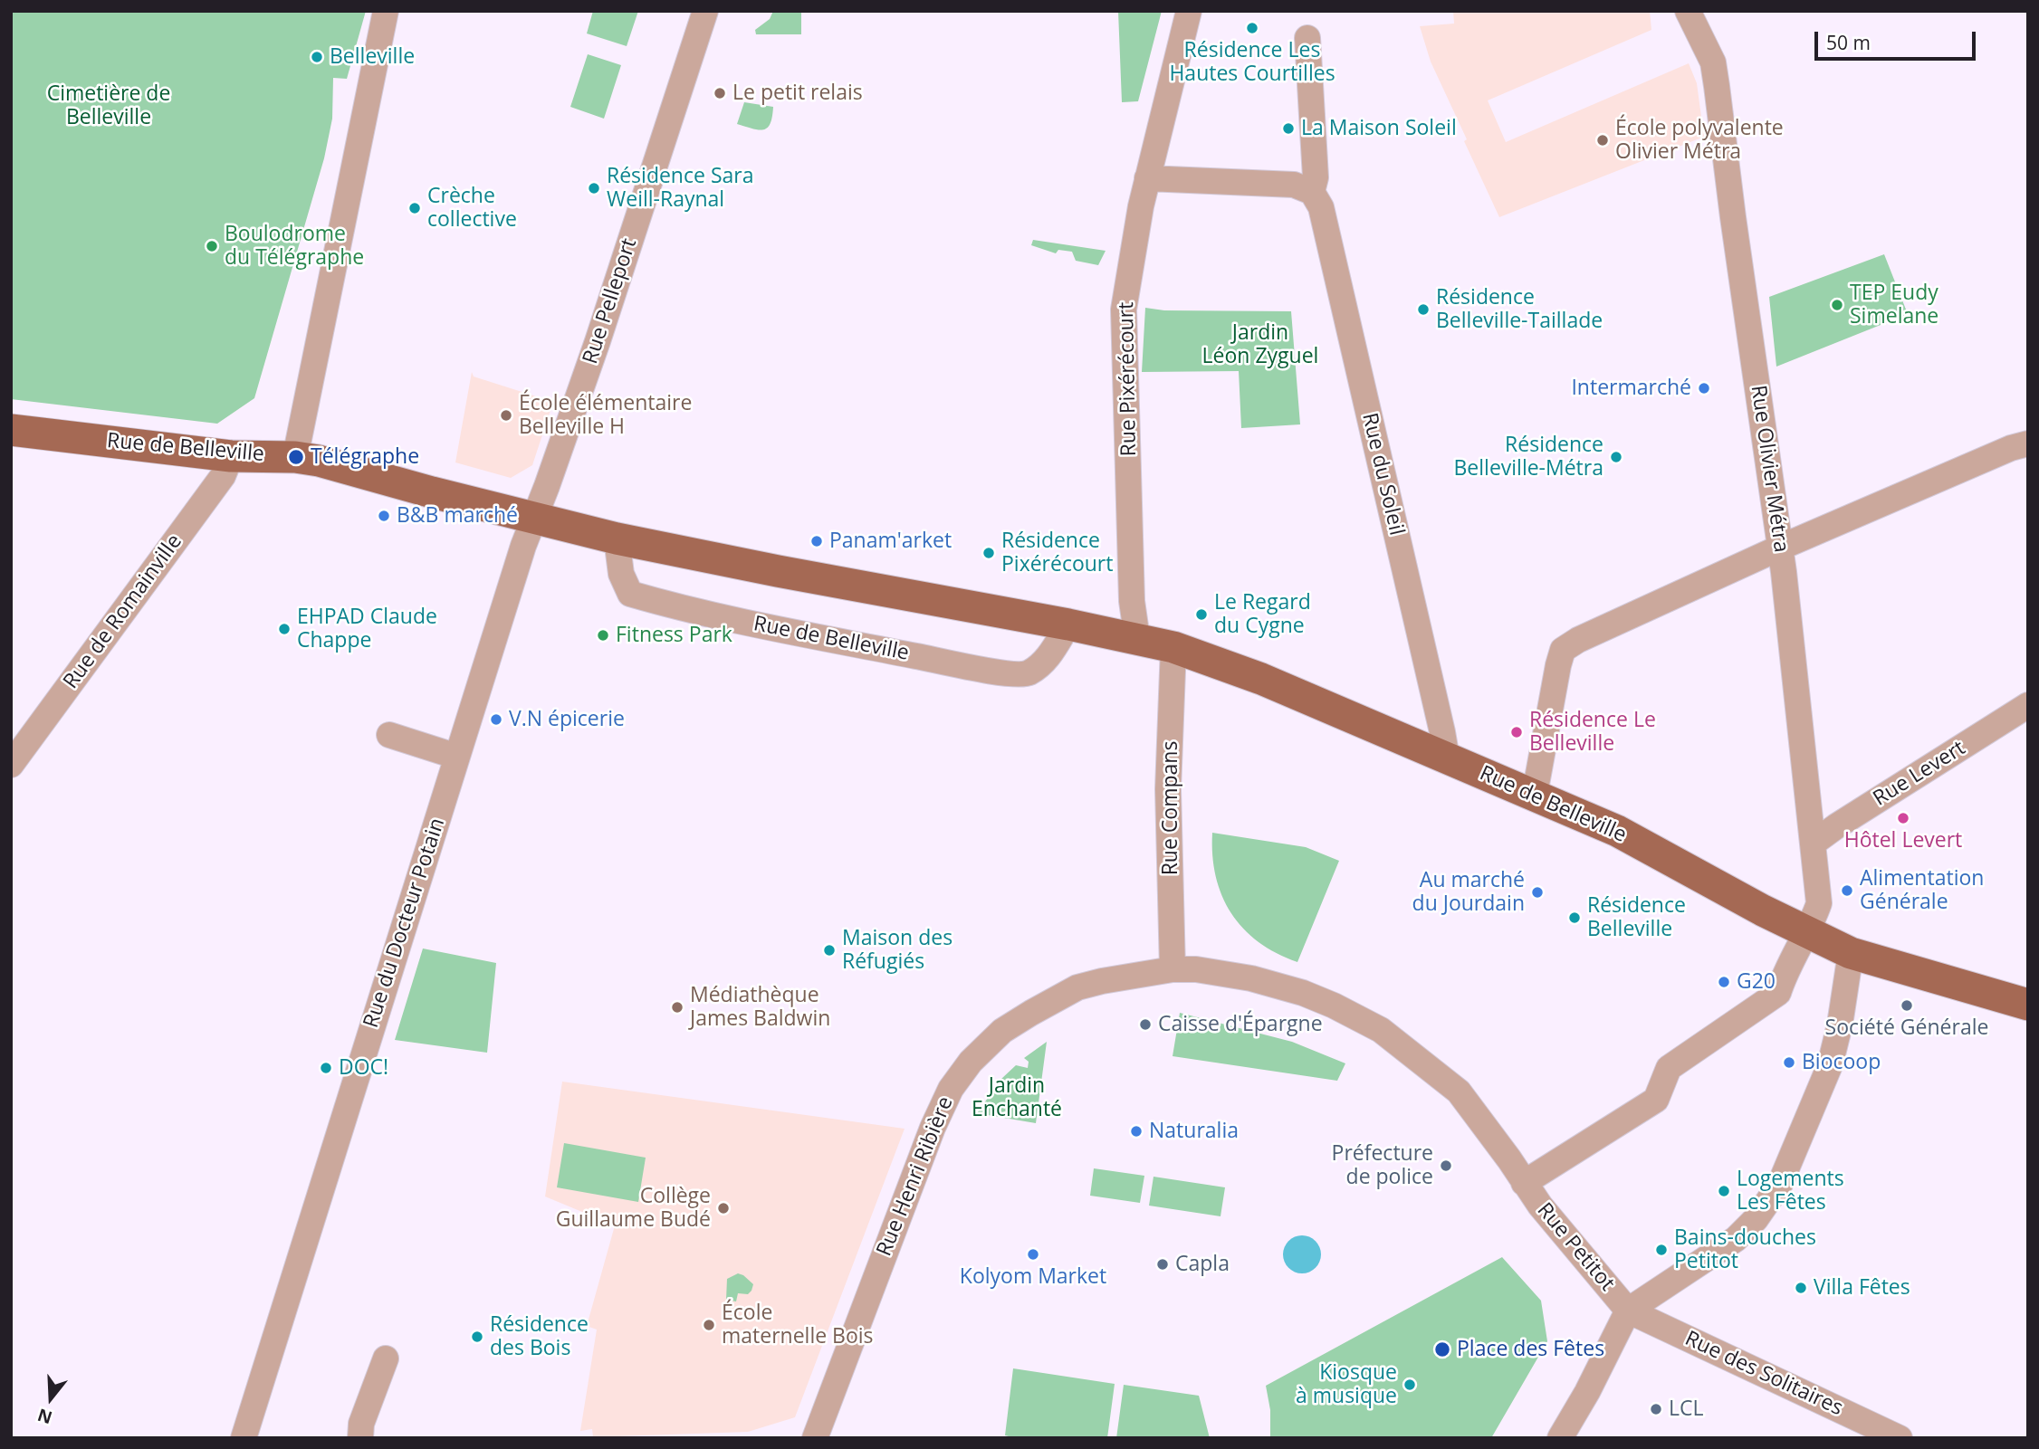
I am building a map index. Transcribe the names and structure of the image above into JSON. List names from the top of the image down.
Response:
{
  "streets": {
    "main road": ["Rue de Belleville"],
    "street": [
      "Rue Pelleport",
      "Rue Pixérécourt",
      "Rue Olivier Métra",
      "Rue du Soleil",
      "Rue de Romainville",
      "Rue Levert",
      "Rue Compans",
      "Rue du Docteur Potain",
      "Rue Henri Ribière",
      "Rue Petitot",
      "Rue des Solitaires"
    ]
  },
  "crossings": [
    ["Rue Pelleport", "Rue de Belleville"],
    ["Rue Pelleport", "Rue du Docteur Potain"],
    ["Rue Pixérécourt", "Rue de Belleville"],
    ["Rue de Belleville", "Rue Olivier Métra"],
    ["Rue de Belleville", "Rue du Soleil"],
    ["Rue de Belleville", "Rue de Romainville"],
    ["Rue de Belleville", "Rue Compans"],
    ["Rue de Belleville", "Rue du Docteur Potain"],
    ["Rue Olivier Métra", "Rue Levert"],
    ["Rue Olivier Métra", "Rue Henri Ribière"],
    ["Rue Olivier Métra", "Rue Petitot"],
    ["Rue Compans", "Rue Henri Ribière"],
    ["Rue Henri Ribière", "Rue Petitot"],
    ["Rue Petitot", "Rue des Solitaires"]
  ],
  "parks": ["Cimetière de Belleville", "Jardin Léon Zyguel", "Jardin Enchanté"],
  "places": [
    "Résidence Les Hautes Courtilles",
    "Belleville",
    "Le petit relais",
    "La Maison Soleil",
    "École polyvalente Olivier Métra",
    "Résidence Sara Weill-Raynal",
    "Crèche collective",
    "Boulodrome du Télégraphe",
    "TEP Eudy Simelane",
    "Résidence Belleville-Taillade",
    "Intermarché",
    "École élémentaire Belleville H",
    "Télégraphe",
    "Résidence Belleville-Métra",
    "B&B marché",
    "Panam'arket",
    "Résidence Pixérécourt",
    "Le Regard du Cygne",
    "EHPAD Claude Chappe",
    "Fitness Park",
    "V.N épicerie",
    "Résidence Le Belleville",
    "Hôtel Levert",
    "Alimentation Générale",
    "Au marché du Jourdain",
    "Résidence Belleville",
    "Maison des Réfugiés",
    "G20",
    "Société Générale",
    "Médiathèque James Baldwin",
    "Caisse d'Épargne",
    "Biocoop",
    "DOC!",
    "Naturalia",
    "Préfecture de police",
    "Logements Les Fêtes",
    "Collège Guillaume Budé",
    "Bains-douches Petitot",
    "Kolyom Market",
    "Capla",
    "Villa Fêtes",
    "École maternelle Bois",
    "Résidence des Bois",
    "Place des Fêtes",
    "Kiosque à musique",
    "LCL"
  ],
  "scale_bar": "50 m",
  "north": "bottom"
}
